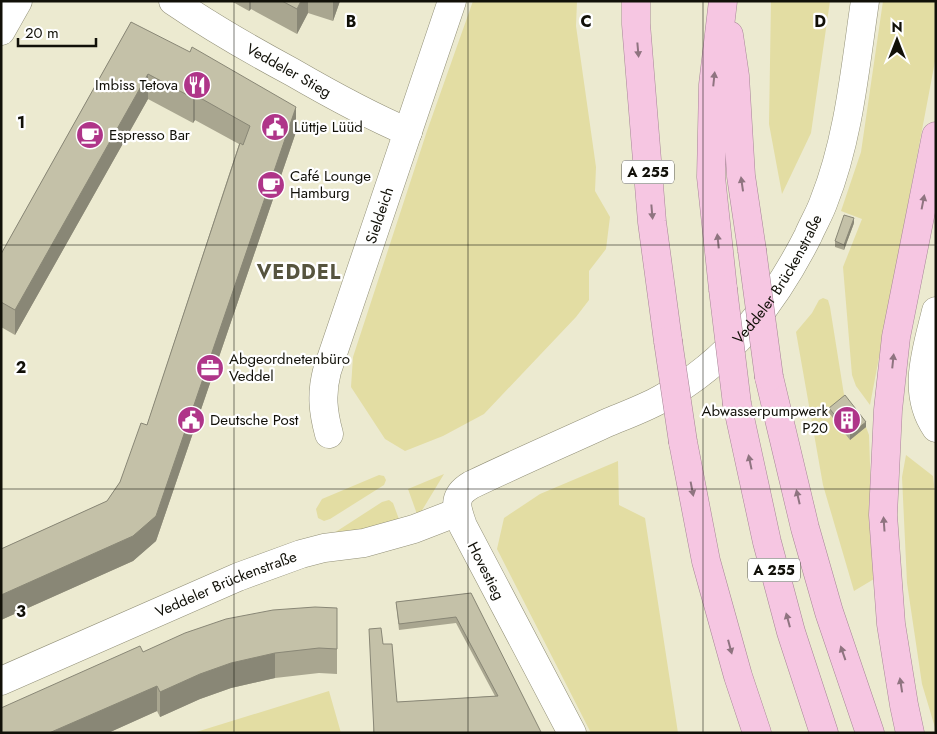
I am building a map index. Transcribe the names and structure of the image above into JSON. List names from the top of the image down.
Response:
{
  "streets": {
    "highway": ["A 255"],
    "street": [
      "Veddeler Stieg",
      "Sieldeich",
      "Veddeler Brückenstraße",
      "Hovestieg"
    ]
  },
  "crossings": [
    ["Veddeler Stieg", "Sieldeich"],
    ["Veddeler Brückenstraße", "Hovestieg"]
  ],
  "districts": ["VEDDEL"],
  "places": {
    "restaurant": ["Imbiss Tetova"],
    "public building": ["Lüttje Lüüd", "Deutsche Post"],
    "cafe": ["Espresso Bar", "Café Lounge Hamburg"],
    "office": ["Abgeordnetenbüro Veddel"],
    "building": ["Abwasserpumpwerk P20"]
  },
  "scale_bar": "20 m",
  "north": "top",
  "grid": {
    "columns": ["B", "C", "D"],
    "rows": ["1", "2", "3"]
  }
}
